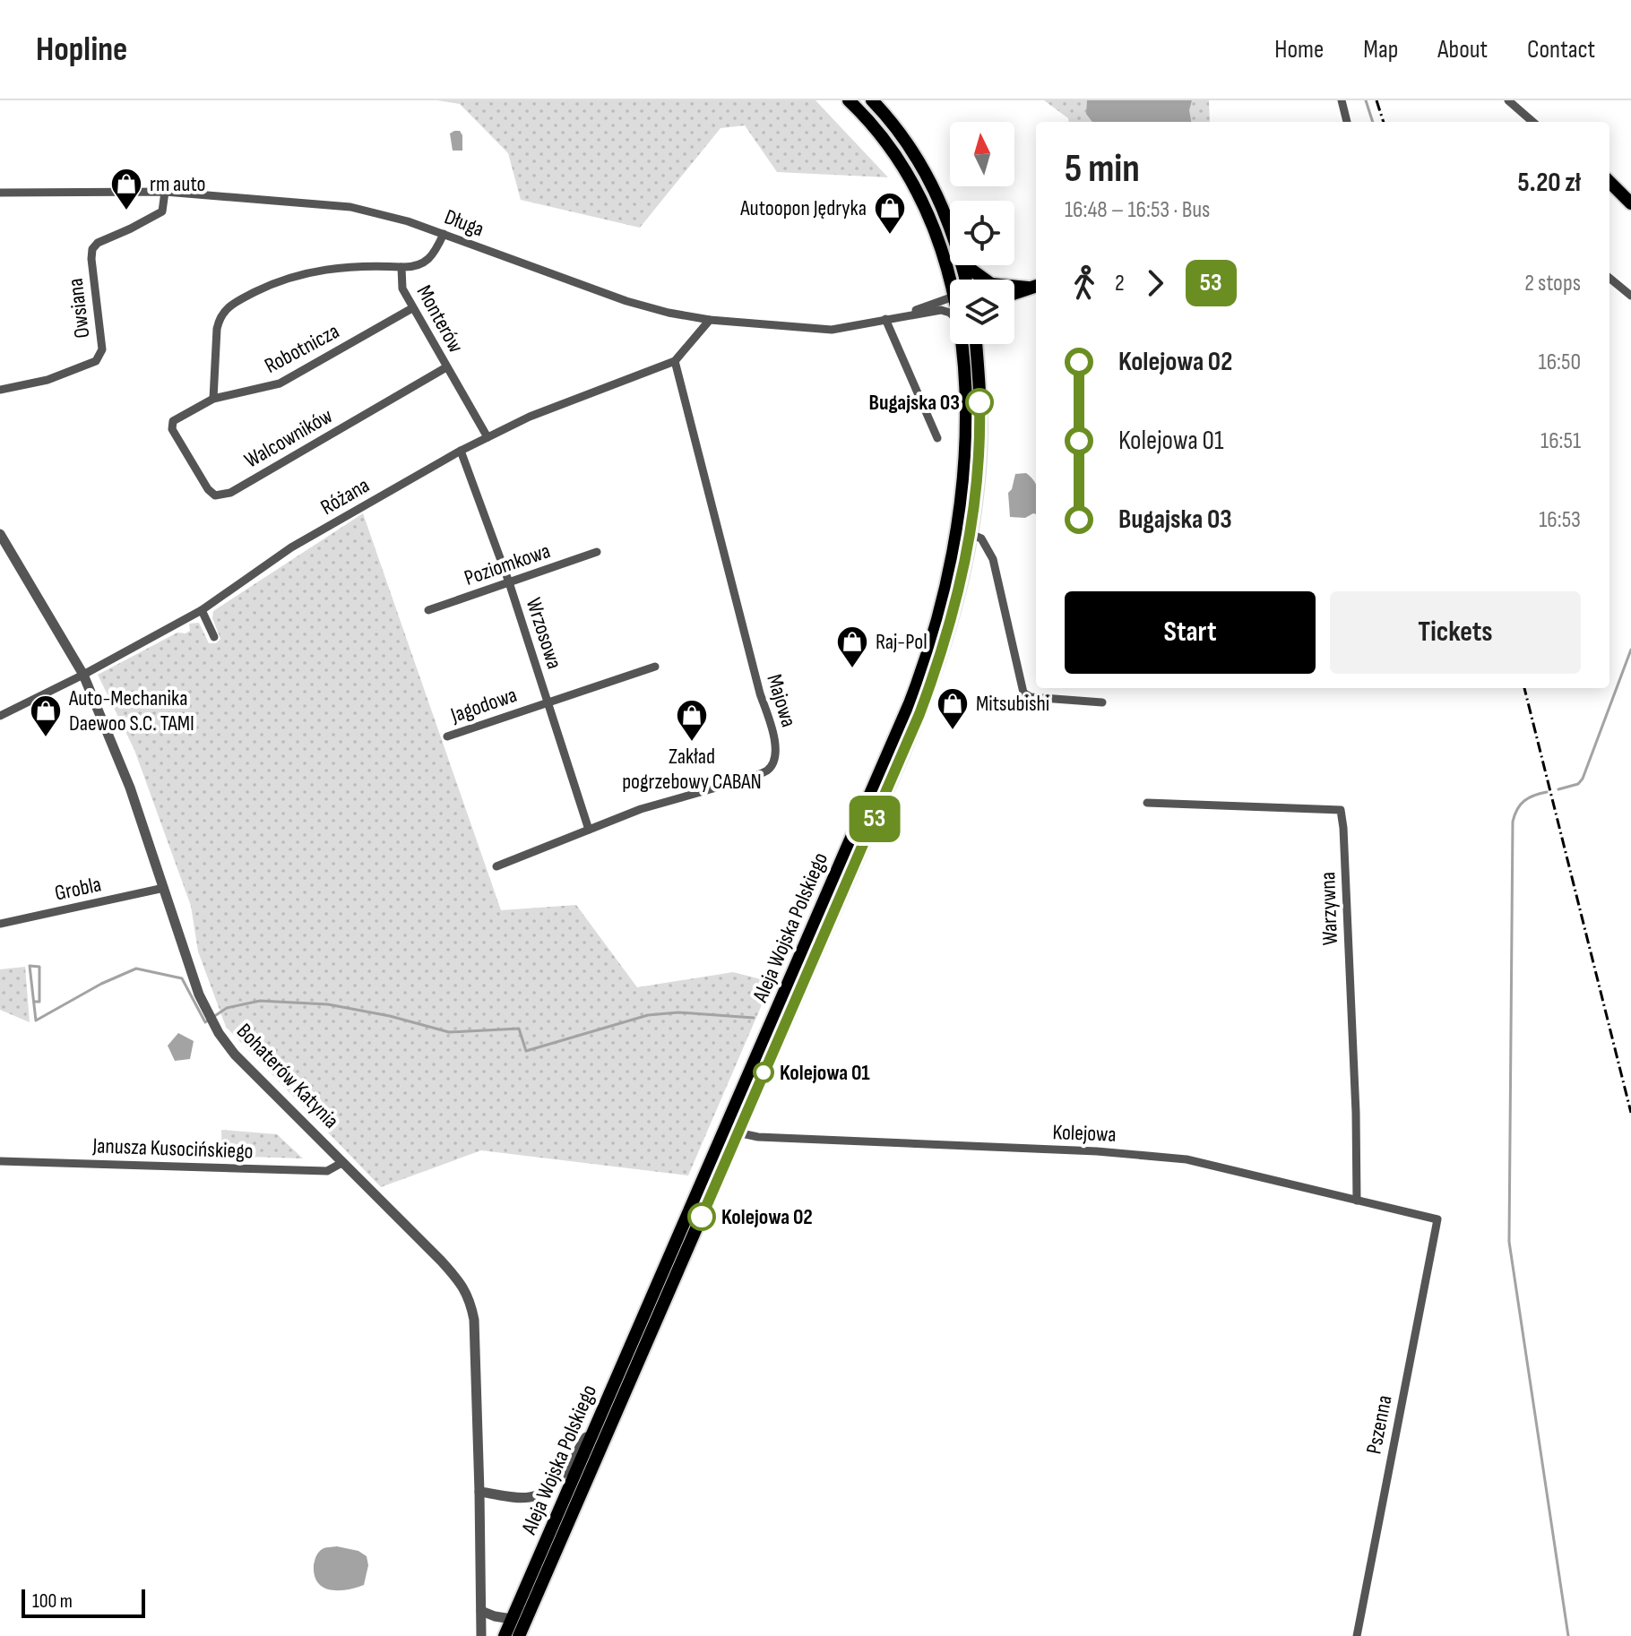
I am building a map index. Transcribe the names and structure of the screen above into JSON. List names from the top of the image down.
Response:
{
  "streets": {
    "main road": ["Aleja Wojska Polskiego"],
    "street": [
      "Długa",
      "Owsiana",
      "Monterów",
      "Robotnicza",
      "Walcowników",
      "Różana",
      "Poziomkowa",
      "Wrzosowa",
      "Majowa",
      "Jagodowa",
      "Grobla",
      "Warzywna",
      "Bohaterów Katynia",
      "Kolejowa",
      "Janusza Kusocińskiego",
      "Pszenna"
    ]
  },
  "crossings": [
    ["Długa", "Owsiana"],
    ["Długa", "Monterów"],
    ["Długa", "Różana"],
    ["Monterów", "Robotnicza"],
    ["Monterów", "Walcowników"],
    ["Monterów", "Różana"],
    ["Robotnicza", "Walcowników"],
    ["Różana", "Wrzosowa"],
    ["Różana", "Majowa"],
    ["Różana", "Bohaterów Katynia"],
    ["Poziomkowa", "Wrzosowa"],
    ["Wrzosowa", "Majowa"],
    ["Wrzosowa", "Jagodowa"],
    ["Grobla", "Bohaterów Katynia"],
    ["Warzywna", "Kolejowa"],
    ["Aleja Wojska Polskiego", "Kolejowa"],
    ["Bohaterów Katynia", "Janusza Kusocińskiego"],
    ["Kolejowa", "Pszenna"]
  ],
  "places": {
    "shop": [
      "rm auto",
      "Autoopon Jędryka",
      "Raj-Pol",
      "Mitsubishi",
      "Auto-Mechanika Daewoo S.C. TAMI",
      "Zakład pogrzebowy CABAN"
    ],
    "other": ["Bugajska 03", "Kolejowa 01", "Kolejowa 02"]
  },
  "lines": ["bus line 53"],
  "scale_bar": "100 m",
  "north": "top",
  "page": {
    "header": "Hopline",
    "nav": [
      "Home",
      "Map",
      "About",
      "Contact"
    ],
    "on_map": "53",
    "heading": ["5 min", "16:48 – 16:53 · Bus", "5.20 zł"],
    "legs": ["2", "53", "2 stops"],
    "list": [
      {
        "name": "Kolejowa 02",
        "value": "16:50"
      },
      {
        "name": "Kolejowa 01",
        "value": "16:51"
      },
      {
        "name": "Bugajska 03",
        "value": "16:53"
      }
    ],
    "buttons": ["Start", "Tickets"],
    "scale": "100 m"
  }
}
